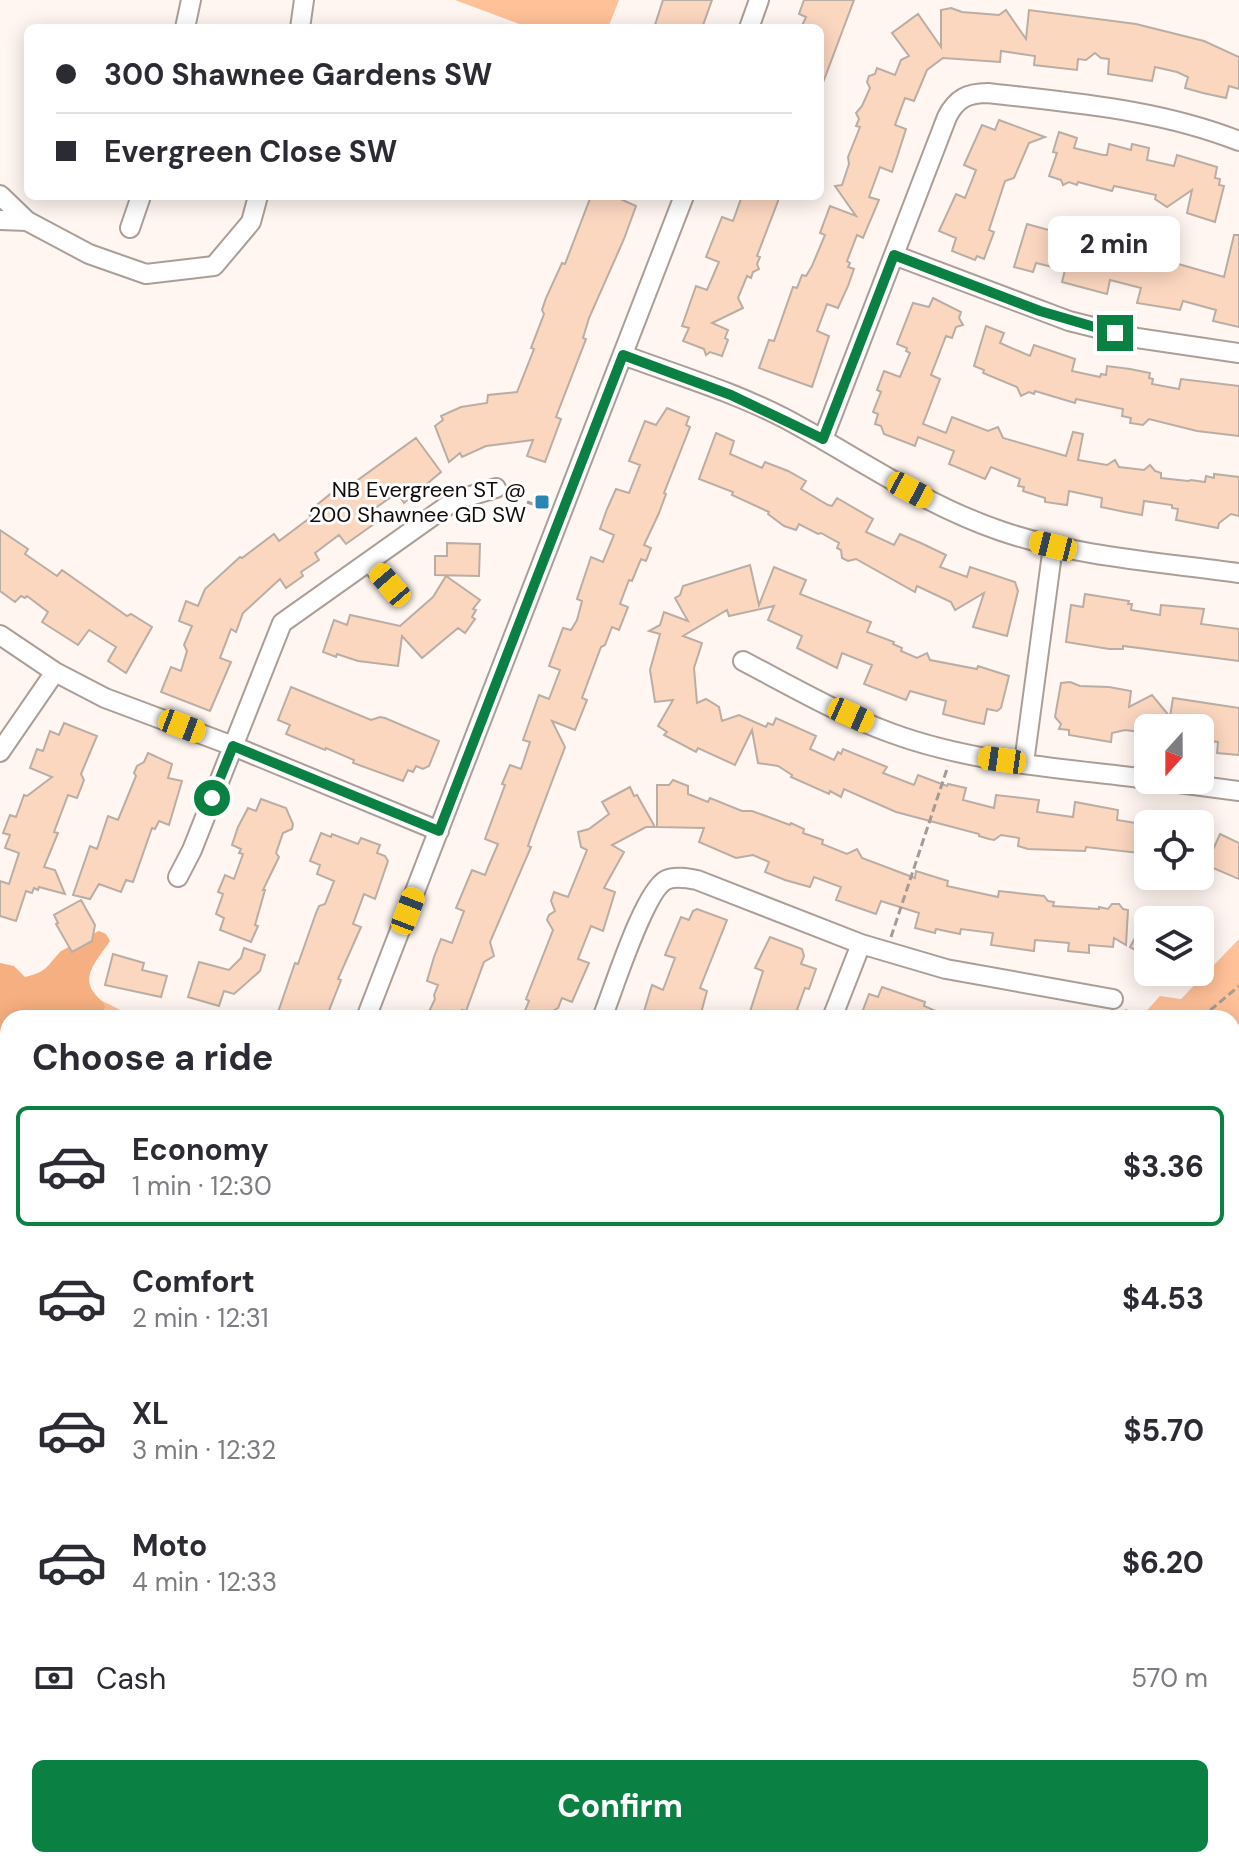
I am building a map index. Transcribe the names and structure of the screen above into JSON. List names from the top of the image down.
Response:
{
  "places": {
    "transit": ["NB Evergreen ST @ 200 Shawnee GD SW"]
  },
  "north": "bottom",
  "page": {
    "banner": ["300 Shawnee Gardens SW", "Evergreen Close SW"],
    "bubble": "2 min",
    "heading": "Choose a ride",
    "list": [
      {
        "name": "Economy",
        "note": "1 min · 12:30",
        "value": "$3.36"
      },
      {
        "name": "Comfort",
        "note": "2 min · 12:31",
        "value": "$4.53"
      },
      {
        "name": "XL",
        "note": "3 min · 12:32",
        "value": "$5.70"
      },
      {
        "name": "Moto",
        "note": "4 min · 12:33",
        "value": "$6.20"
      }
    ],
    "pay": ["Cash", "570 m"],
    "buttons": "Confirm"
  }
}
